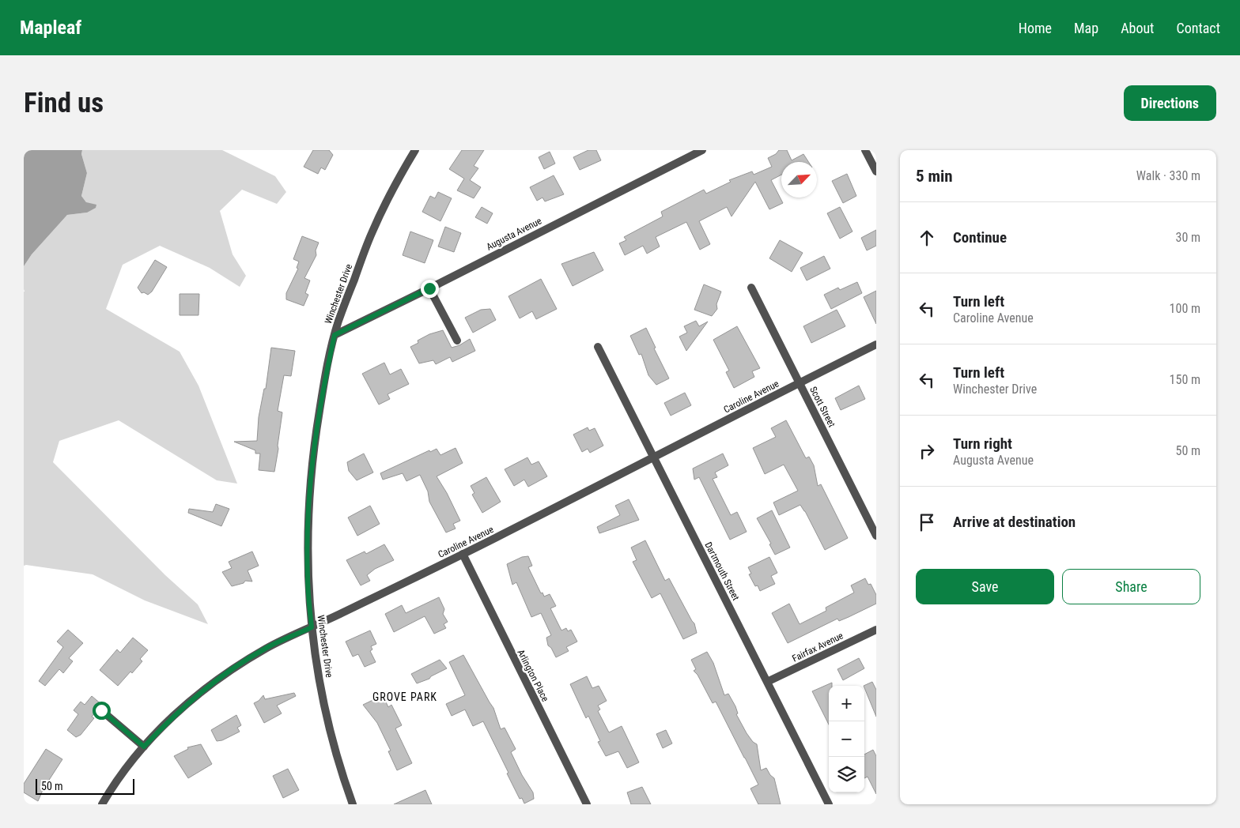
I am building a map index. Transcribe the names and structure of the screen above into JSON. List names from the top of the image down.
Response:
{
  "streets": {
    "street": [
      "Augusta Avenue",
      "Winchester Drive",
      "Caroline Avenue",
      "Scott Street",
      "Dartmouth Street",
      "Fairfax Avenue",
      "Arlington Place"
    ]
  },
  "crossings": [
    ["Augusta Avenue", "Winchester Drive"],
    ["Winchester Drive", "Caroline Avenue"],
    ["Caroline Avenue", "Scott Street"],
    ["Caroline Avenue", "Dartmouth Street"],
    ["Caroline Avenue", "Arlington Place"],
    ["Dartmouth Street", "Fairfax Avenue"]
  ],
  "districts": ["GROVE PARK"],
  "scale_bar": "50 m",
  "north": "top right",
  "page": {
    "header": "Mapleaf",
    "nav": [
      "Home",
      "Map",
      "About",
      "Contact"
    ],
    "buttons": [
      "Directions",
      ["Save", "Share"]
    ],
    "title": "Find us",
    "heading": ["5 min", "Walk · 330 m"],
    "list": [
      ["Continue", "30 m"],
      ["Turn left", "Caroline Avenue", "100 m"],
      ["Turn left", "Winchester Drive", "150 m"],
      ["Turn right", "Augusta Avenue", "50 m"],
      "Arrive at destination"
    ],
    "map_buttons": ["+", "−"],
    "scale": "50 m"
  }
}
